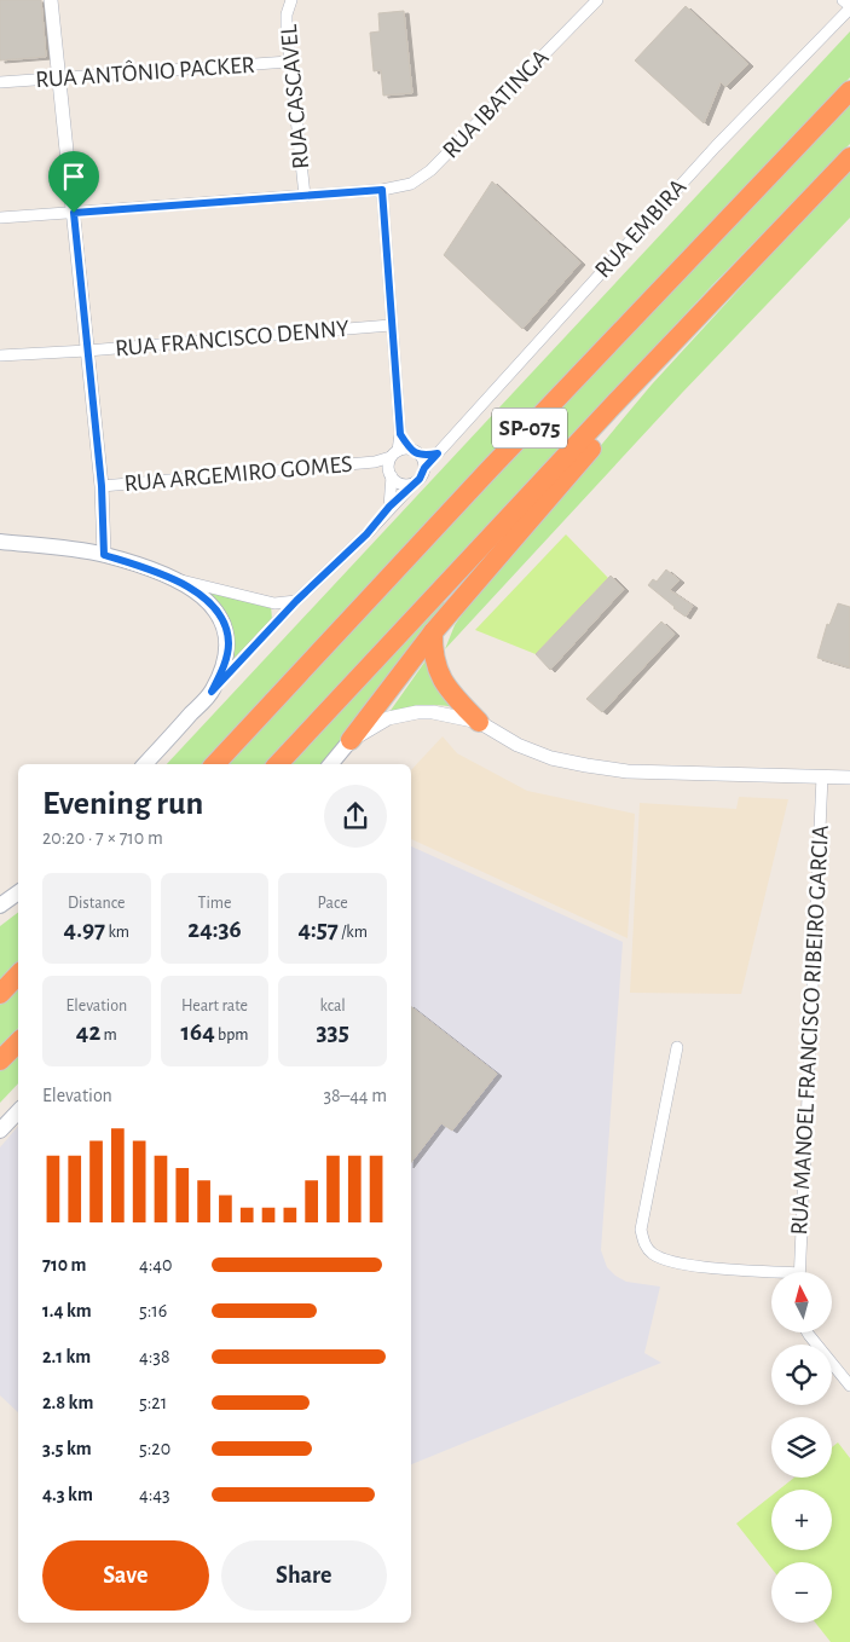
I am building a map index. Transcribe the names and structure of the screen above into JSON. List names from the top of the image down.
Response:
{
  "streets": {
    "highway": ["SP-075"],
    "street": [
      "RUA ANTÔNIO PACKER",
      "RUA CASCAVEL",
      "RUA IBATINGA",
      "RUA EMBIRA",
      "RUA FRANCISCO DENNY",
      "RUA ARGEMIRO GOMES",
      "RUA MANOEL FRANCISCO RIBEIRO GARCIA"
    ]
  },
  "crossings": [
    ["RUA ANTÔNIO PACKER", "RUA CASCAVEL"],
    ["RUA CASCAVEL", "RUA IBATINGA"],
    ["RUA EMBIRA", "RUA ARGEMIRO GOMES"]
  ],
  "north": "top",
  "page": {
    "heading": ["Evening run", "20:20 · 7 × 710 m"],
    "stats": [
      ["Distance", "4.97 km"],
      ["Time", "24:36"],
      ["Pace", "4:57 /km"],
      ["Elevation", "42 m"],
      ["Heart rate", "164 bpm"],
      ["kcal", "335"]
    ],
    "chart": ["Elevation", "38–44 m"],
    "list": [
      {
        "name": "710 m",
        "note": "4:40"
      },
      {
        "name": "1.4 km",
        "note": "5:16"
      },
      {
        "name": "2.1 km",
        "note": "4:38"
      },
      {
        "name": "2.8 km",
        "note": "5:21"
      },
      {
        "name": "3.5 km",
        "note": "5:20"
      },
      {
        "name": "4.3 km",
        "note": "4:43"
      }
    ],
    "map_buttons": ["+", "−"],
    "buttons": ["Save", "Share"]
  }
}
